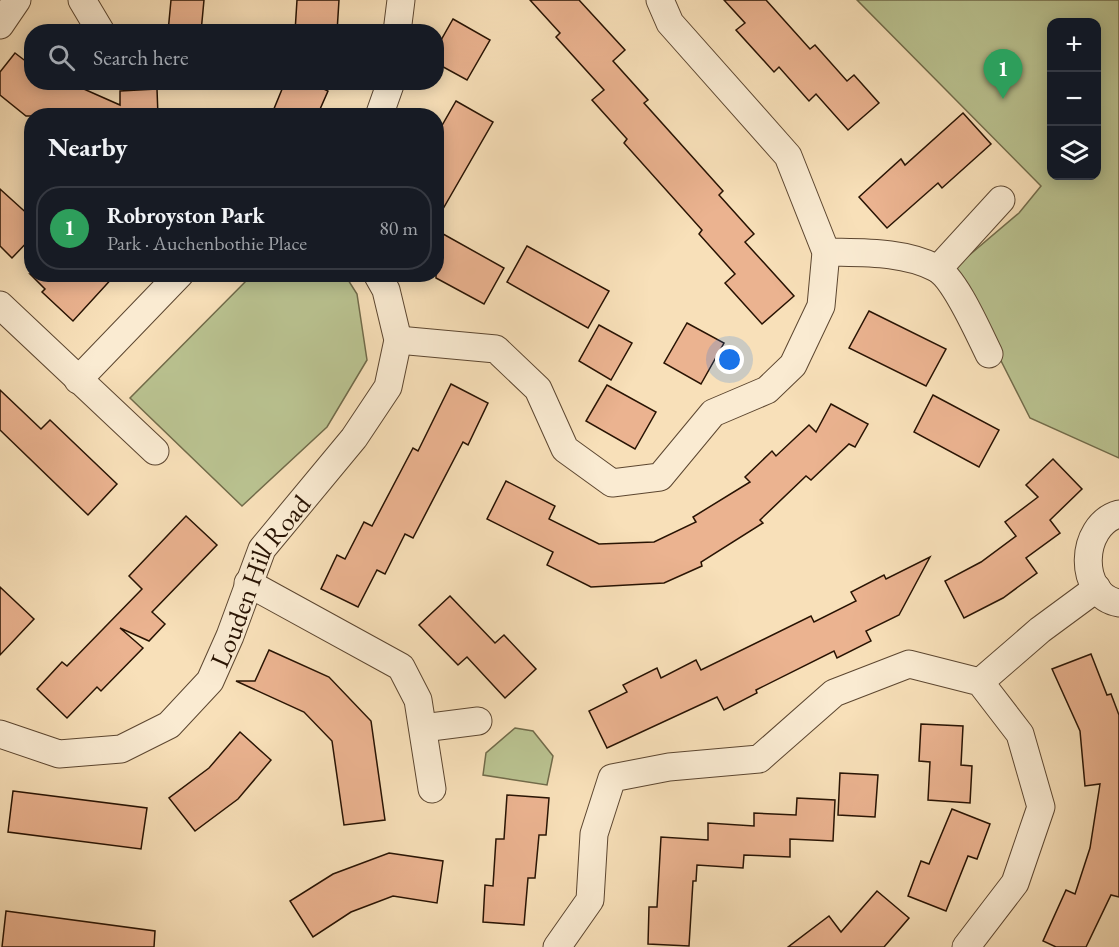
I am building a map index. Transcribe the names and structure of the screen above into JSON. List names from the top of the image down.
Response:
{
  "streets": {
    "street": ["Louden Hill Road"]
  },
  "page": {
    "map_buttons": ["+", "−"],
    "search": "Search here",
    "pins": "1",
    "heading": "Nearby",
    "list": [
      {
        "mark": "1",
        "name": "Robroyston Park",
        "note": "Park · Auchenbothie Place",
        "value": "80 m"
      }
    ]
  }
}
